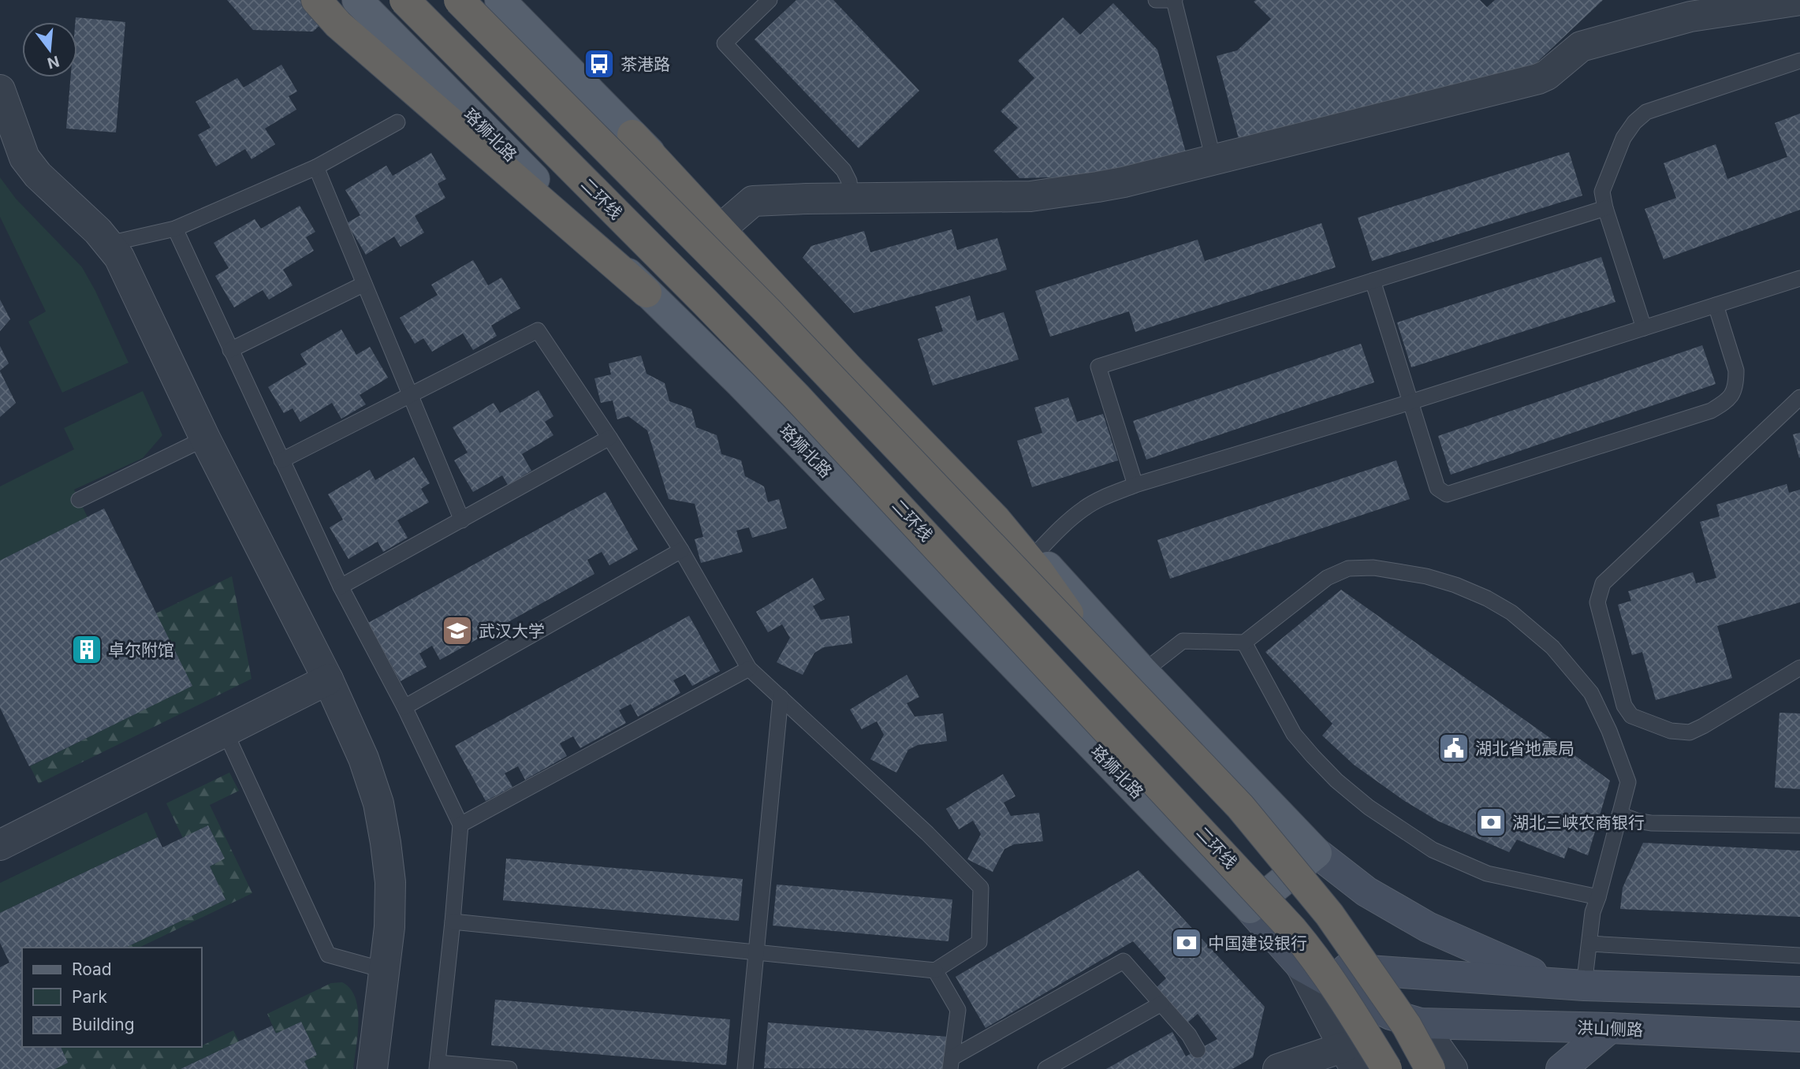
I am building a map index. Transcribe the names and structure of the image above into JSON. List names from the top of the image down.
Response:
{
  "streets": {
    "highway": ["二环线"],
    "main road": ["珞狮北路", "洪山侧路"]
  },
  "crossings": [
    ["珞狮北路", "洪山侧路"]
  ],
  "places": {
    "bus stop": ["茶港路"],
    "school or university": ["武汉大学"],
    "building": ["卓尔附馆"],
    "public building": ["湖北省地震局"],
    "bank": ["湖北三峡农商银行", "中国建设银行"]
  },
  "legend": ["Road", "Park", "Building"],
  "north": "bottom"
}
